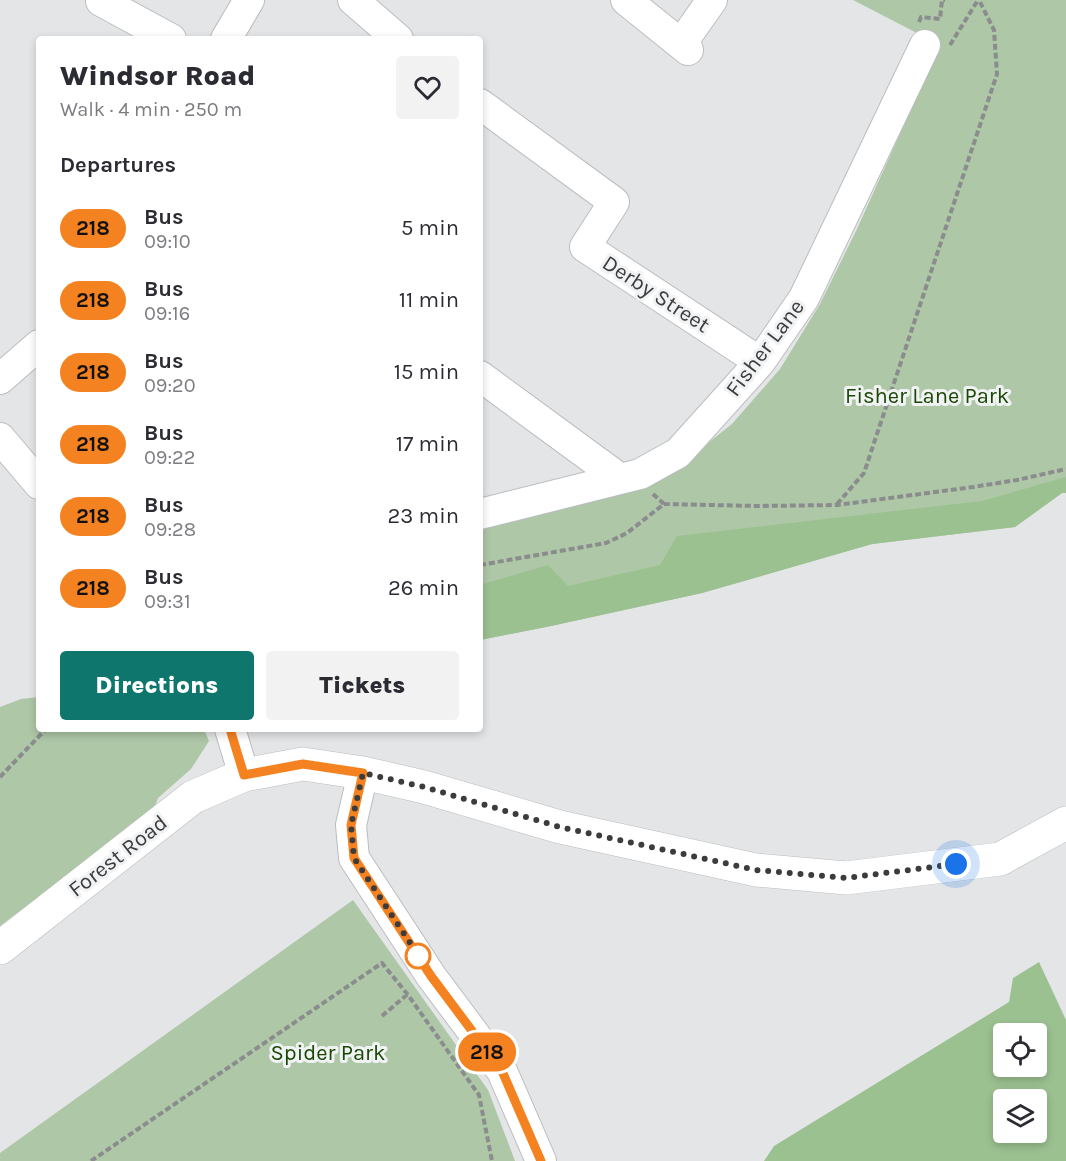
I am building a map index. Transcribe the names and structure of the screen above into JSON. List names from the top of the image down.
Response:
{
  "streets": {
    "main road": ["Forest Road"],
    "street": ["Derby Street", "Fisher Lane"]
  },
  "crossings": [
    ["Derby Street", "Fisher Lane"]
  ],
  "parks": ["Fisher Lane Park", "Spider Park"],
  "lines": ["bus line 218"],
  "page": {
    "on_map": "218",
    "heading": [
      ["Windsor Road", "Walk · 4 min · 250 m"],
      "Departures"
    ],
    "list": [
      {
        "mark": "218",
        "name": "Bus",
        "note": "09:10",
        "value": "5 min"
      },
      {
        "mark": "218",
        "name": "Bus",
        "note": "09:16",
        "value": "11 min"
      },
      {
        "mark": "218",
        "name": "Bus",
        "note": "09:20",
        "value": "15 min"
      },
      {
        "mark": "218",
        "name": "Bus",
        "note": "09:22",
        "value": "17 min"
      },
      {
        "mark": "218",
        "name": "Bus",
        "note": "09:28",
        "value": "23 min"
      },
      {
        "mark": "218",
        "name": "Bus",
        "note": "09:31",
        "value": "26 min"
      }
    ],
    "buttons": ["Directions", "Tickets"]
  }
}
